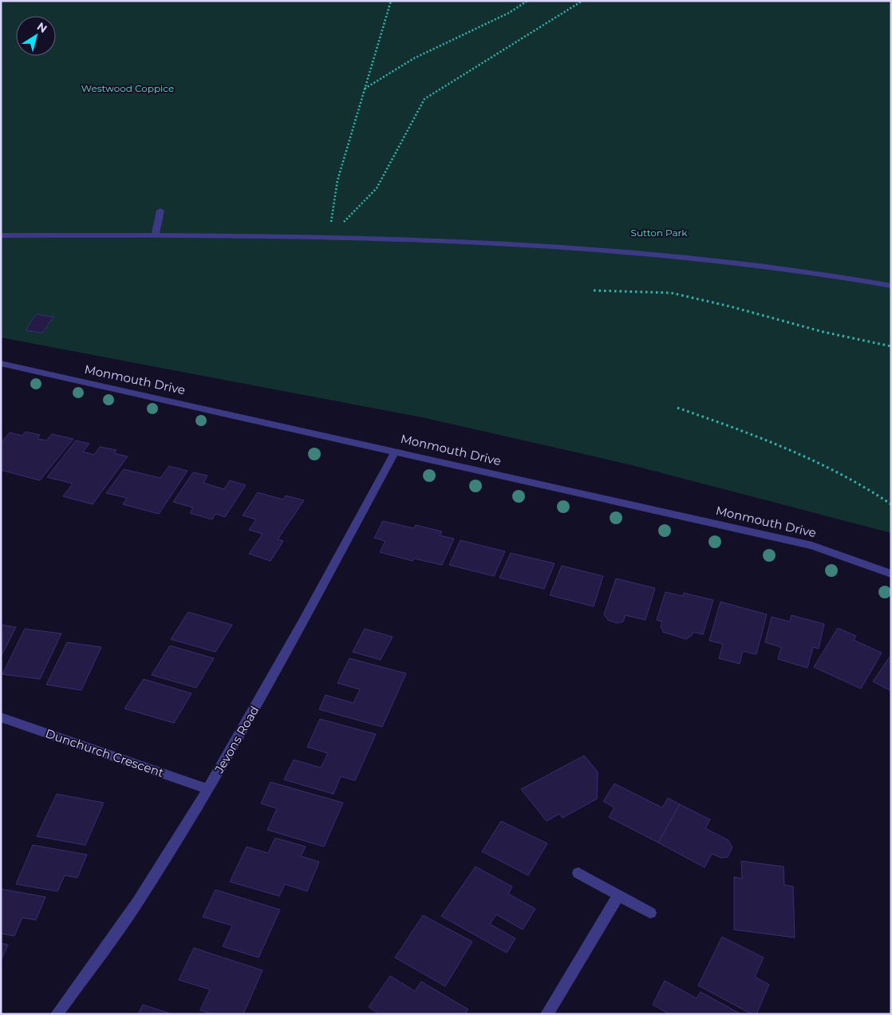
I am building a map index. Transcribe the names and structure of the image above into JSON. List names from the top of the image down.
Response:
{
  "streets": {
    "street": ["Monmouth Drive", "Jevons Road", "Dunchurch Crescent"]
  },
  "crossings": [
    ["Monmouth Drive", "Jevons Road"],
    ["Jevons Road", "Dunchurch Crescent"]
  ],
  "parks": ["Westwood Coppice", "Sutton Park"],
  "north": "top right"
}
